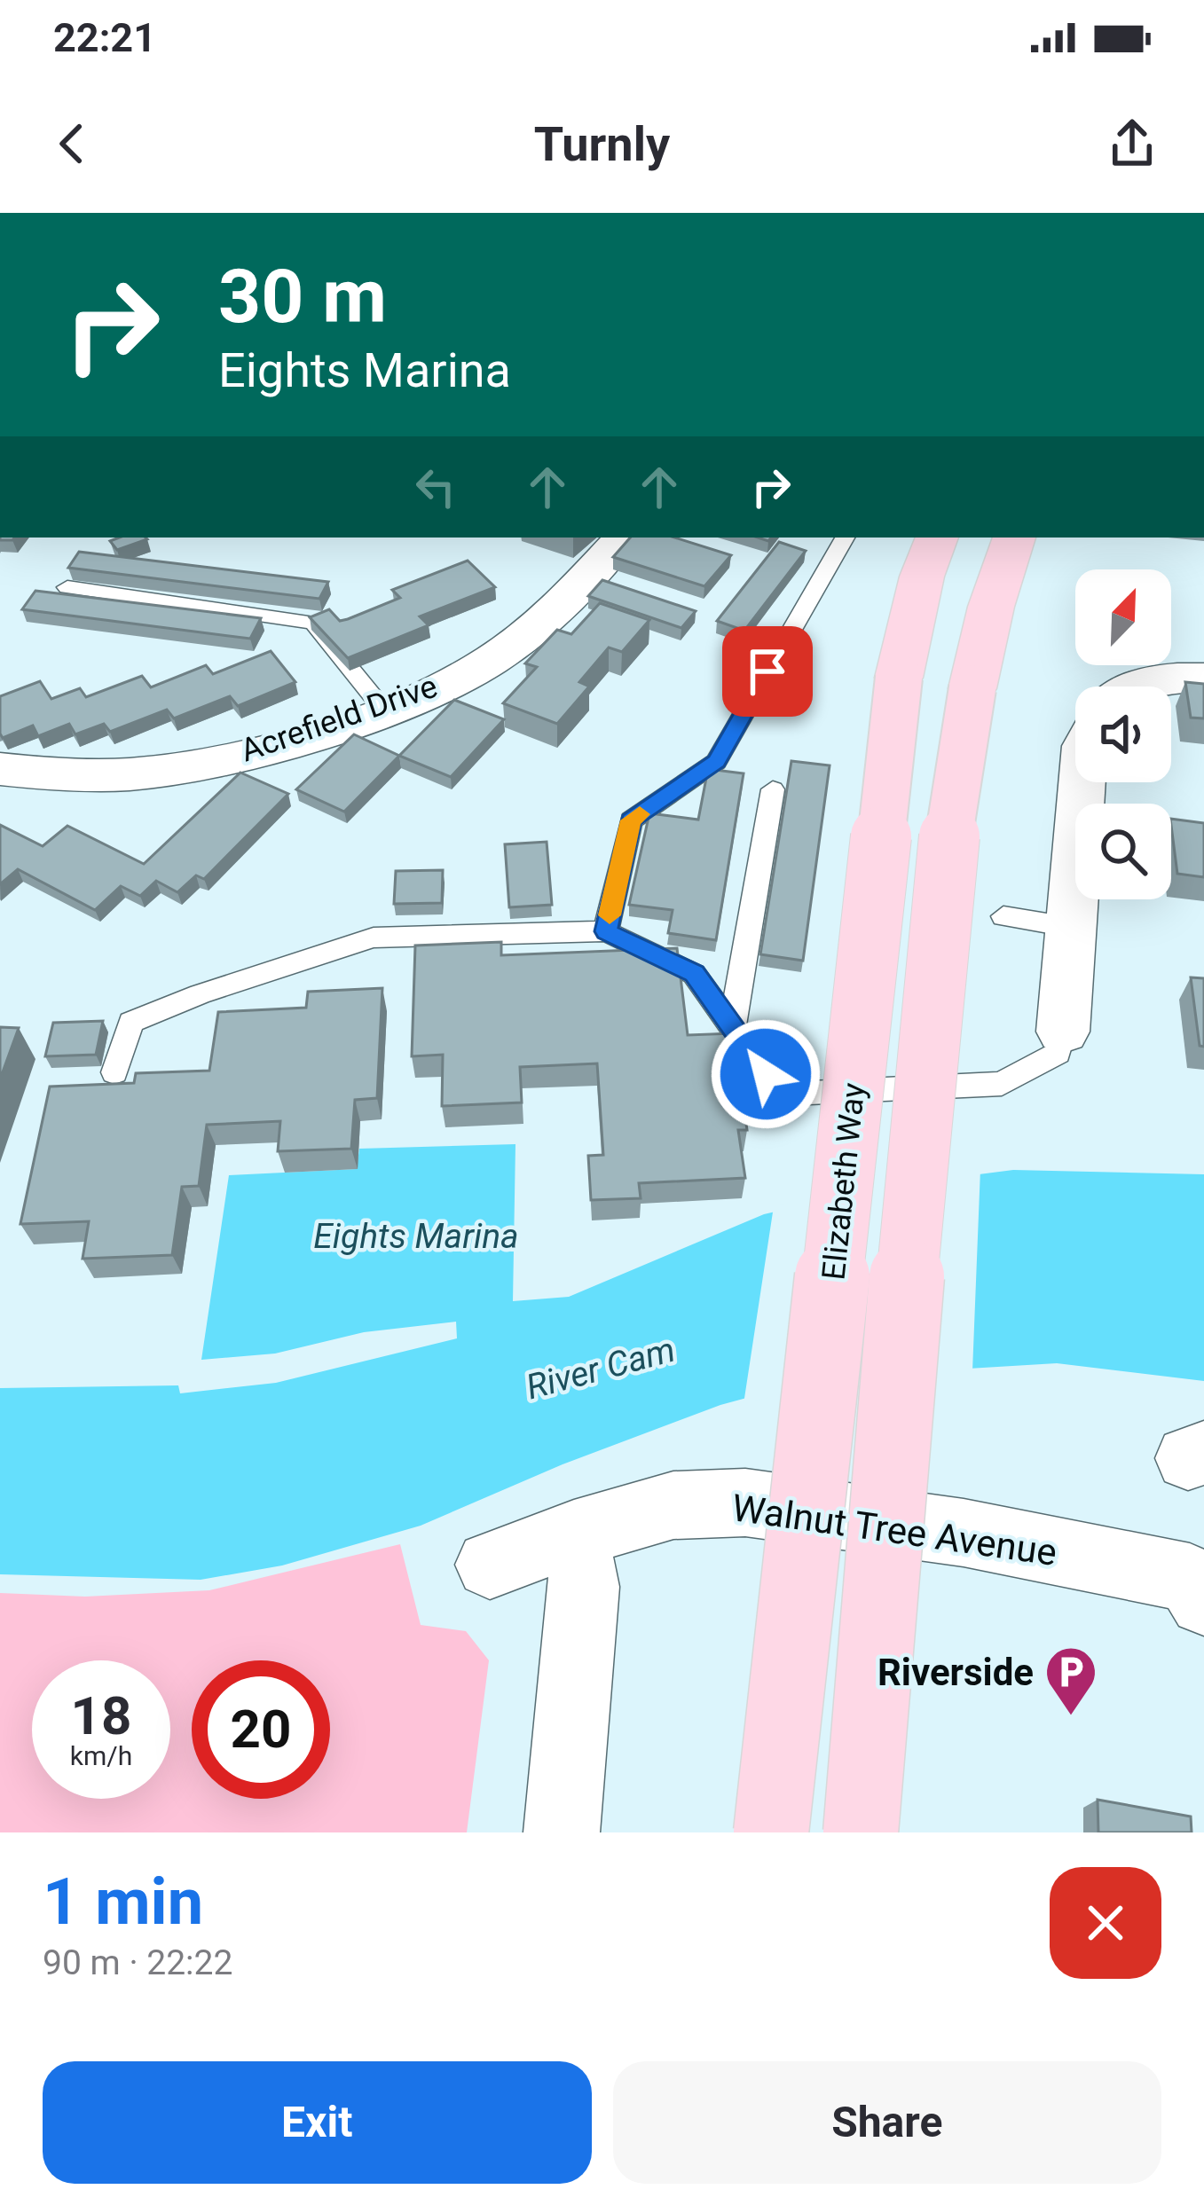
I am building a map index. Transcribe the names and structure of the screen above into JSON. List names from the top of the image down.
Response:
{
  "streets": {
    "main road": ["Elizabeth Way"],
    "street": ["Acrefield Drive", "Walnut Tree Avenue"]
  },
  "water": ["Eights Marina", "River Cam"],
  "places": {
    "parking": ["Riverside"]
  },
  "north": "top right",
  "page": {
    "status": "22:21",
    "header": "Turnly",
    "turn": ["30 m", "Eights Marina"],
    "speed": "18 km/h",
    "limit": "20",
    "heading": ["1 min", "90 m · 22:22"],
    "buttons": ["Exit", "Share"]
  }
}
